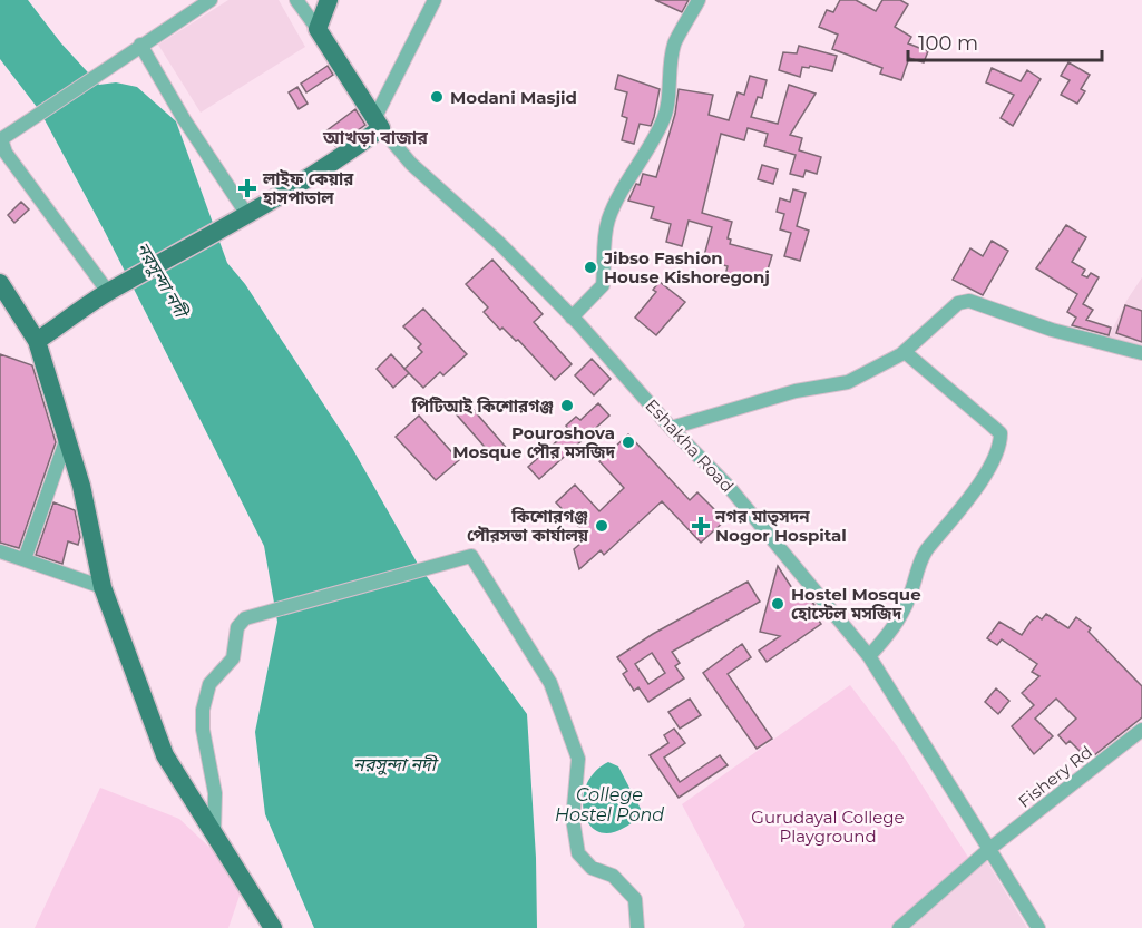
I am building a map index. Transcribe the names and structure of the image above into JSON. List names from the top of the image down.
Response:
{
  "streets": {
    "main road": ["Eshakha Road"],
    "street": ["Fishery Rd"]
  },
  "crossings": [
    ["Eshakha Road", "Fishery Rd"]
  ],
  "districts": ["আখড়া বাজার"],
  "water": ["নরসুন্দা নদী", "College Hostel Pond"],
  "parks": ["Gurudayal College Playground"],
  "places": {
    "other": [
      "Modani Masjid",
      "Jibso Fashion House Kishoregonj",
      "পিটিআই কিশোরগঞ্জ",
      "Pouroshova Mosque পৌর মসজিদ",
      "কিশোরগঞ্জ পৌরসভা কার্যালয়",
      "Hostel Mosque হোস্টেল মসজিদ"
    ],
    "health": ["লাইফ কেয়ার হাসপাতাল", "নগর মাতৃসদন Nogor Hospital"]
  },
  "scale_bar": "100 m"
}
